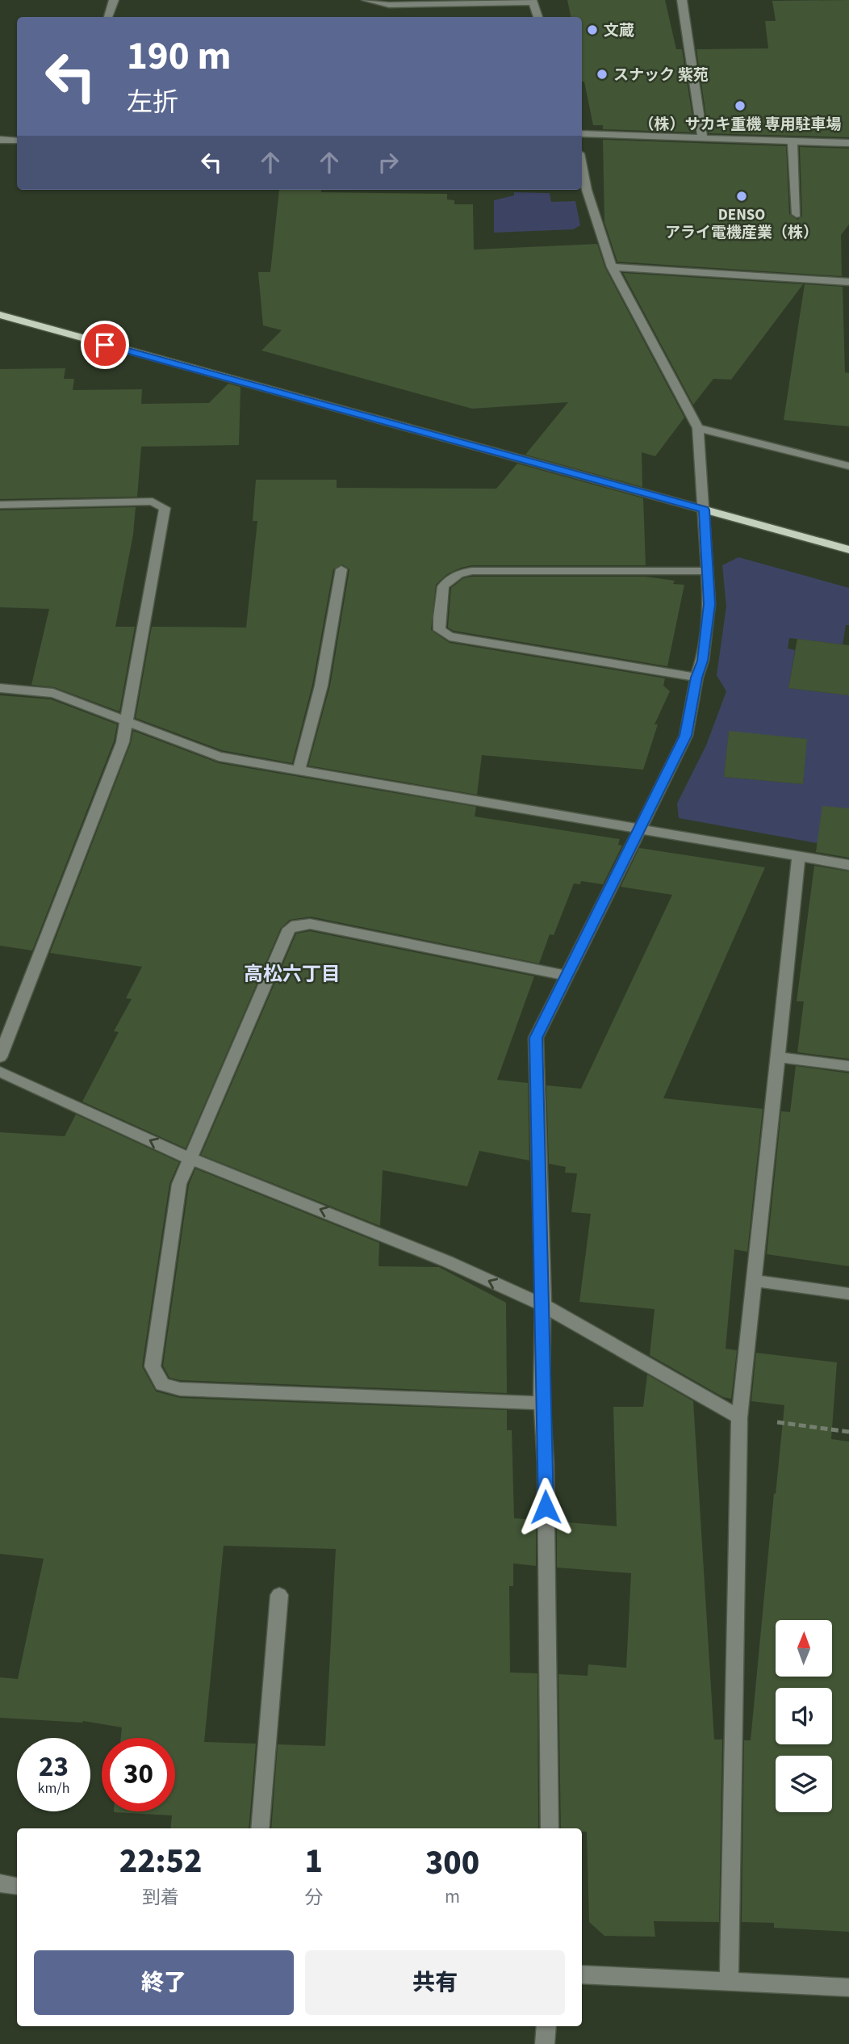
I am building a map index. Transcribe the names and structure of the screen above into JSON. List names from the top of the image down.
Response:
{
  "districts": ["高松六丁目"],
  "places": [
    "文蔵",
    "スナック 紫苑",
    "（株）サカキ重機 専用駐車場",
    "DENSO アライ電機産業（株）"
  ],
  "north": "top",
  "page": {
    "turn": ["190 m", "左折"],
    "speed": "23 km/h",
    "limit": "30",
    "eta": [
      "22:52",
      "到着",
      "1",
      "分",
      "300",
      "m"
    ],
    "buttons": ["終了", "共有"]
  }
}
